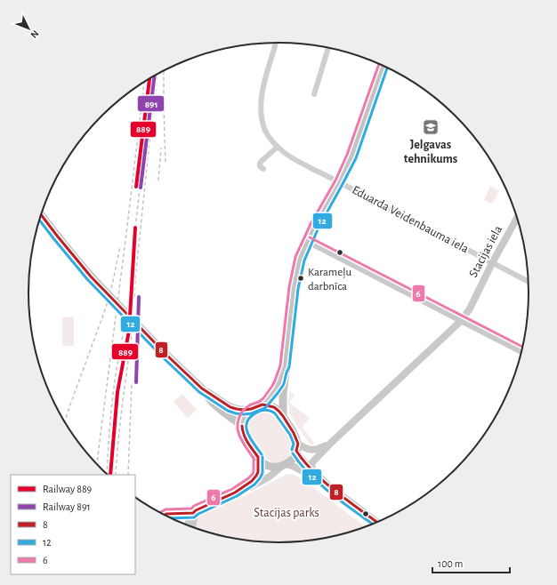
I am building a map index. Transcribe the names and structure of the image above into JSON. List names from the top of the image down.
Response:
{
  "streets": {
    "street": ["Eduarda Veidenbauma iela", "Stacijas iela"]
  },
  "crossings": [
    ["Eduarda Veidenbauma iela", "Stacijas iela"]
  ],
  "parks": ["Stacijas parks"],
  "places": {
    "school or university": ["Jelgavas tehnikums"],
    "other": ["Karameļu darbnīca"]
  },
  "lines": [
    "transit line 6",
    "transit line 12",
    "rail line 891",
    "rail line 889",
    "transit line 8"
  ],
  "legend": [
    "Railway 889",
    "Railway 891",
    "8",
    "12",
    "6"
  ],
  "scale_bar": "100 m",
  "north": "bottom right"
}
